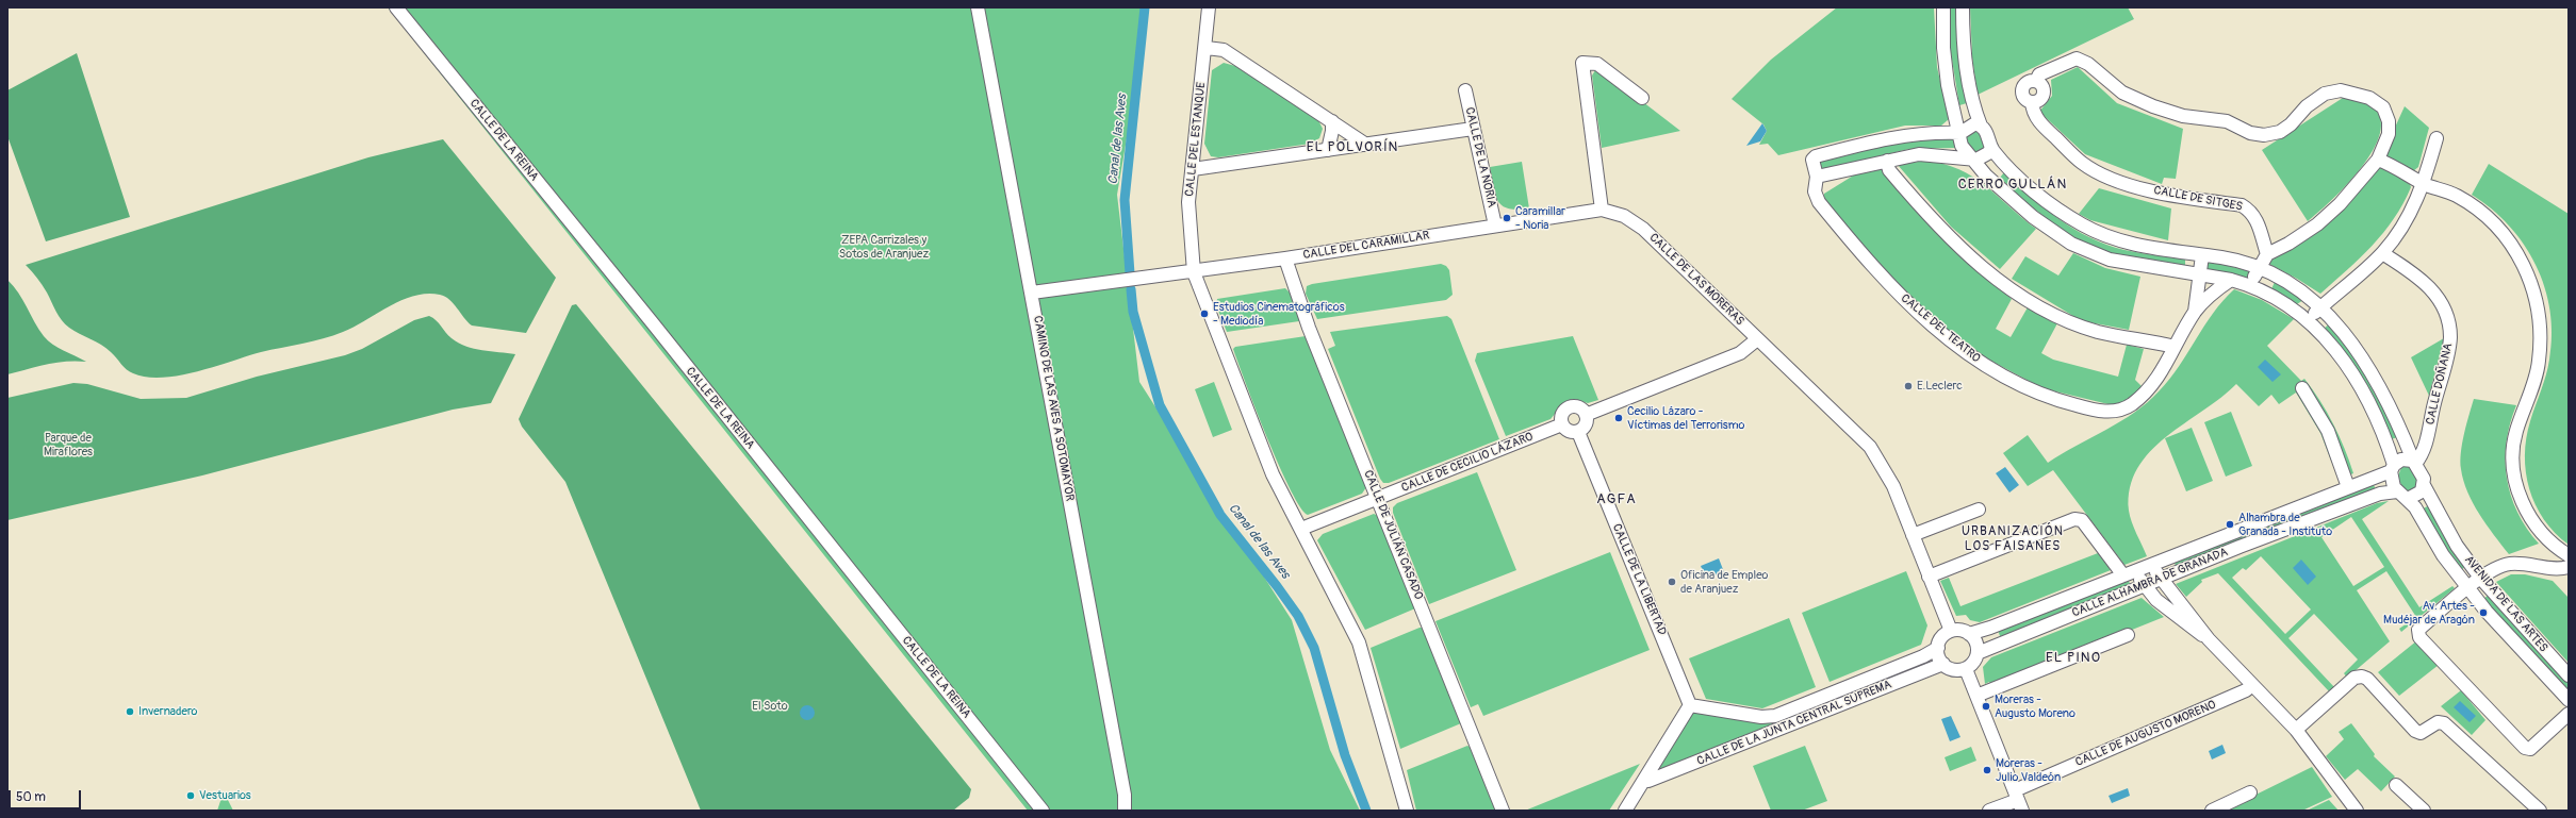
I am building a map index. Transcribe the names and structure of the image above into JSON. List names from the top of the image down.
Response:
{
  "streets": {
    "street": [
      "CALLE DEL ESTANQUE",
      "CALLE DE LA REINA",
      "CALLE DE LA NORIA",
      "CALLE DE SITGES",
      "CALLE DEL CARAMILLAR",
      "CALLE DE LAS MORERAS",
      "CALLE DEL TEATRO",
      "CALLE DOÑANA",
      "CAMINO DE LAS AVES A SOTOMAYOR",
      "CALLE DE CECILIO LÁZARO",
      "CALLE DE JULIÁN CASADO",
      "CALLE DE LA LIBERTAD",
      "CALLE ALHAMBRA DE GRANADA",
      "AVENIDA DE LAS ARTES",
      "CALLE DE LA JUNTA CENTRAL SUPREMA",
      "CALLE DE AUGUSTO MORENO"
    ]
  },
  "crossings": [
    ["CALLE DEL ESTANQUE", "CALLE DEL CARAMILLAR"],
    ["CALLE DEL ESTANQUE", "CALLE DE CECILIO LÁZARO"],
    ["CALLE DE LA NORIA", "CALLE DEL CARAMILLAR"],
    ["CALLE DEL CARAMILLAR", "CALLE DE LAS MORERAS"],
    ["CALLE DEL CARAMILLAR", "CAMINO DE LAS AVES A SOTOMAYOR"],
    ["CALLE DEL CARAMILLAR", "CALLE DE JULIÁN CASADO"],
    ["CALLE DE LAS MORERAS", "CALLE ALHAMBRA DE GRANADA"],
    ["CALLE DE LAS MORERAS", "CALLE DE LA JUNTA CENTRAL SUPREMA"],
    ["CALLE DOÑANA", "CALLE ALHAMBRA DE GRANADA"],
    ["CALLE DOÑANA", "AVENIDA DE LAS ARTES"],
    ["CALLE DE CECILIO LÁZARO", "CALLE DE JULIÁN CASADO"],
    ["CALLE DE CECILIO LÁZARO", "CALLE DE LA LIBERTAD"],
    ["CALLE DE LA LIBERTAD", "CALLE DE LA JUNTA CENTRAL SUPREMA"],
    ["CALLE ALHAMBRA DE GRANADA", "AVENIDA DE LAS ARTES"],
    ["CALLE ALHAMBRA DE GRANADA", "CALLE DE LA JUNTA CENTRAL SUPREMA"]
  ],
  "districts": [
    "EL POLVORÍN",
    "CERRO GULLÁN",
    "AGFA",
    "URBANIZACIÓN LOS FAISANES",
    "EL PINO"
  ],
  "water": ["Canal de las Aves"],
  "parks": ["ZEPA Carrizales y Sotos de Aranjuez", "Parque de Miraflores", "El Soto"],
  "places": [
    "Caramillar - Noria",
    "Estudios Cinematográficos - Mediodía",
    "E.Leclerc",
    "Cecilio Lázaro - Víctimas del Terrorismo",
    "Alhambra de Granada - Instituto",
    "Oficina de Empleo de Aranjuez",
    "Av. Artes - Mudéjar de Aragón",
    "Moreras - Augusto Moreno",
    "Invernadero",
    "Moreras - Julio Valdeón",
    "Vestuarios"
  ],
  "scale_bar": "50 m"
}
